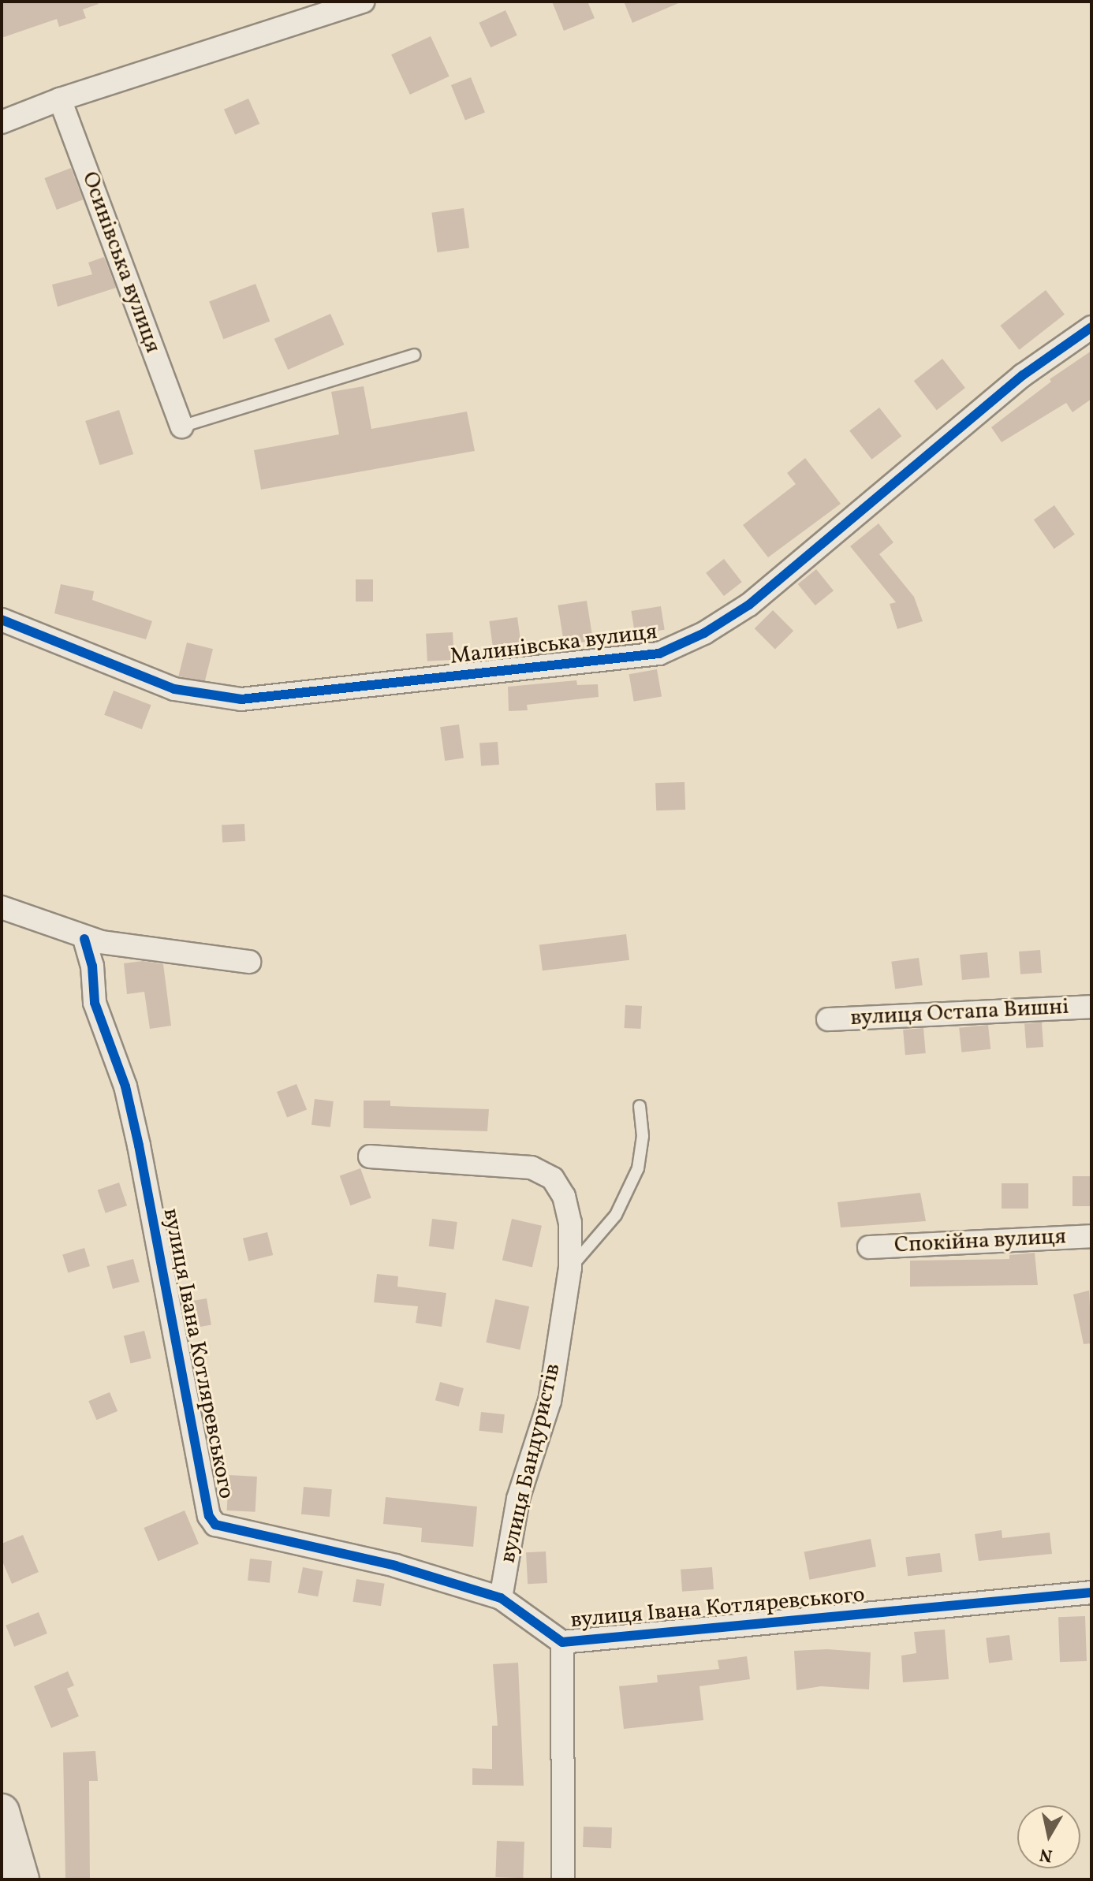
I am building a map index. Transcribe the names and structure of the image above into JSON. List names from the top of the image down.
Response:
{
  "streets": {
    "street": [
      "Осинівська вулиця",
      "Малинівська вулиця",
      "вулиця Остапа Вишні",
      "Спокійна вулиця",
      "вулиця Івана Котляревського",
      "вулиця Бандуристів"
    ]
  },
  "crossings": [
    ["вулиця Івана Котляревського", "вулиця Бандуристів"]
  ],
  "north": "bottom"
}
